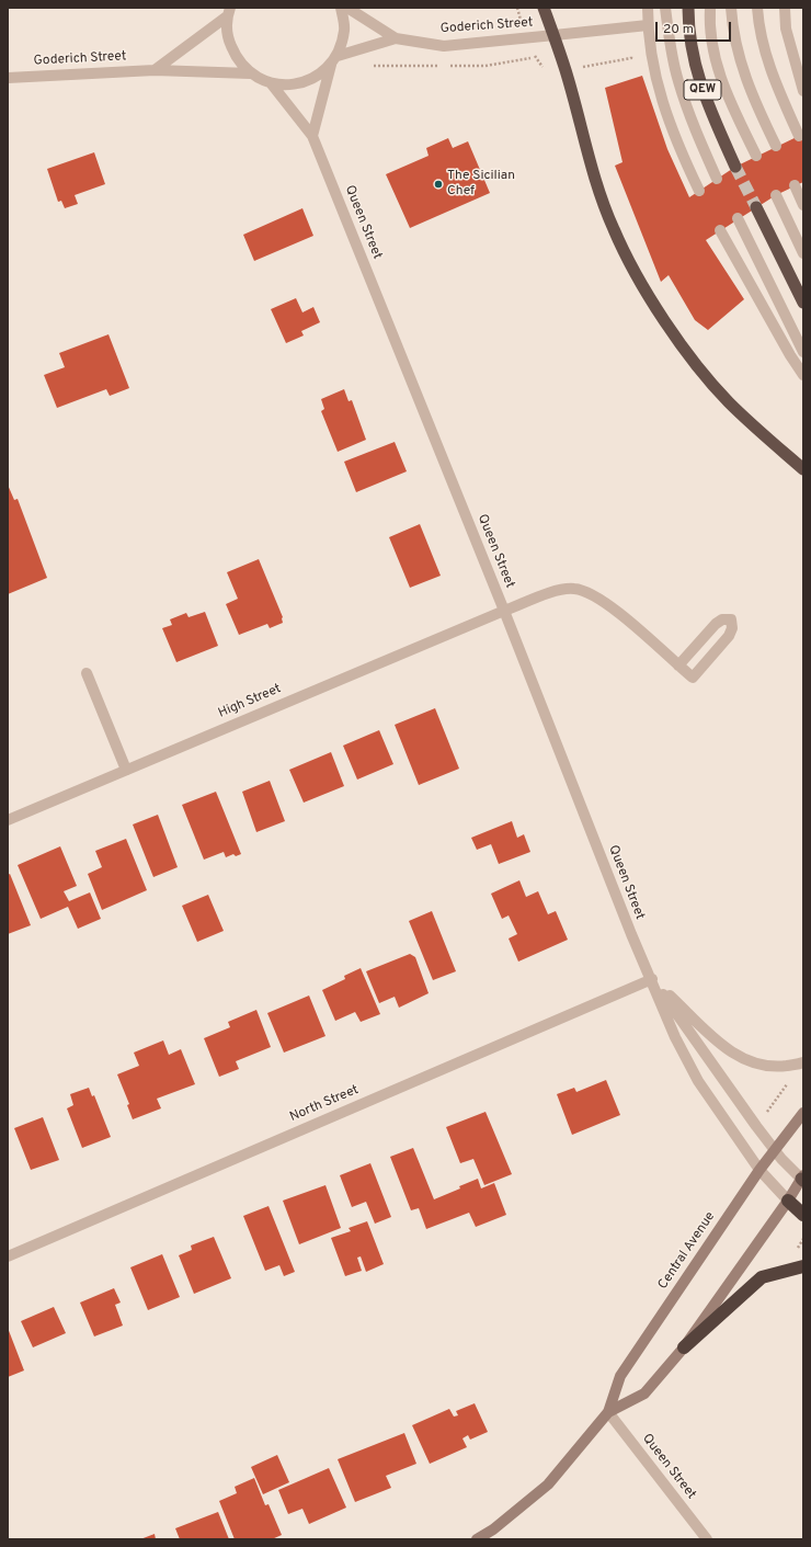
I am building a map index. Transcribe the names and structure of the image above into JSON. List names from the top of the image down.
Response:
{
  "streets": {
    "highway": ["QEW"],
    "main road": ["Central Avenue"],
    "street": [
      "Goderich Street",
      "Queen Street",
      "High Street",
      "North Street"
    ]
  },
  "crossings": [
    ["Queen Street", "High Street"],
    ["Queen Street", "North Street"],
    ["Queen Street", "Central Avenue"]
  ],
  "places": ["The Sicilian Chef"],
  "scale_bar": "20 m"
}
